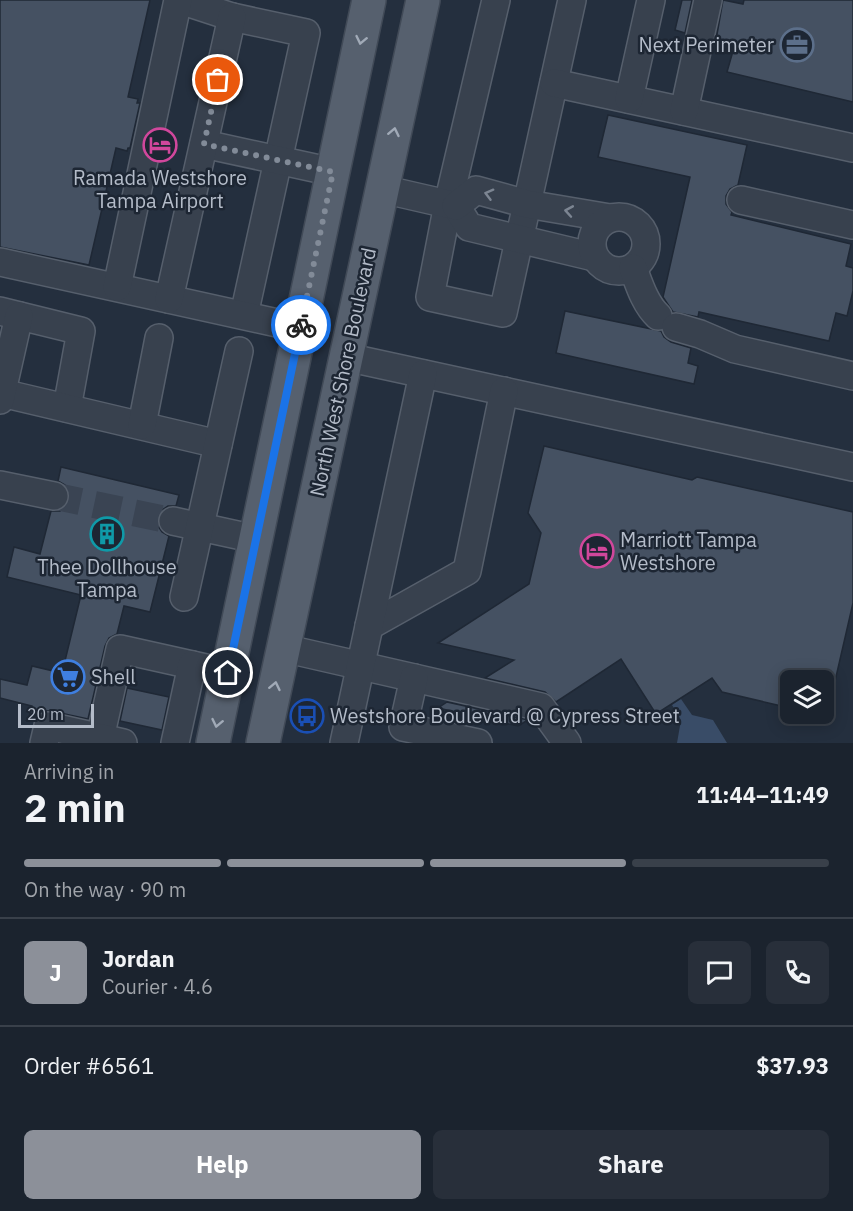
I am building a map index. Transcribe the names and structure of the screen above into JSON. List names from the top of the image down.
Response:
{
  "streets": {
    "main road": ["North West Shore Boulevard"]
  },
  "places": {
    "office": ["Next Perimeter"],
    "hotel": ["Ramada Westshore Tampa Airport", "Marriott Tampa Westshore"],
    "building": ["Thee Dollhouse Tampa"],
    "supermarket": ["Shell"],
    "bus stop": ["Westshore Boulevard @ Cypress Street"]
  },
  "scale_bar": "20 m",
  "page": {
    "scale": "20 m",
    "heading": ["2 min", "Arriving in", "11:44–11:49"],
    "panel": [
      "Jordan",
      "Courier · 4.6",
      "Order #6561",
      "$37.93"
    ],
    "bar": "On the way · 90 m",
    "round": "J",
    "buttons": ["Help", "Share"]
  }
}
